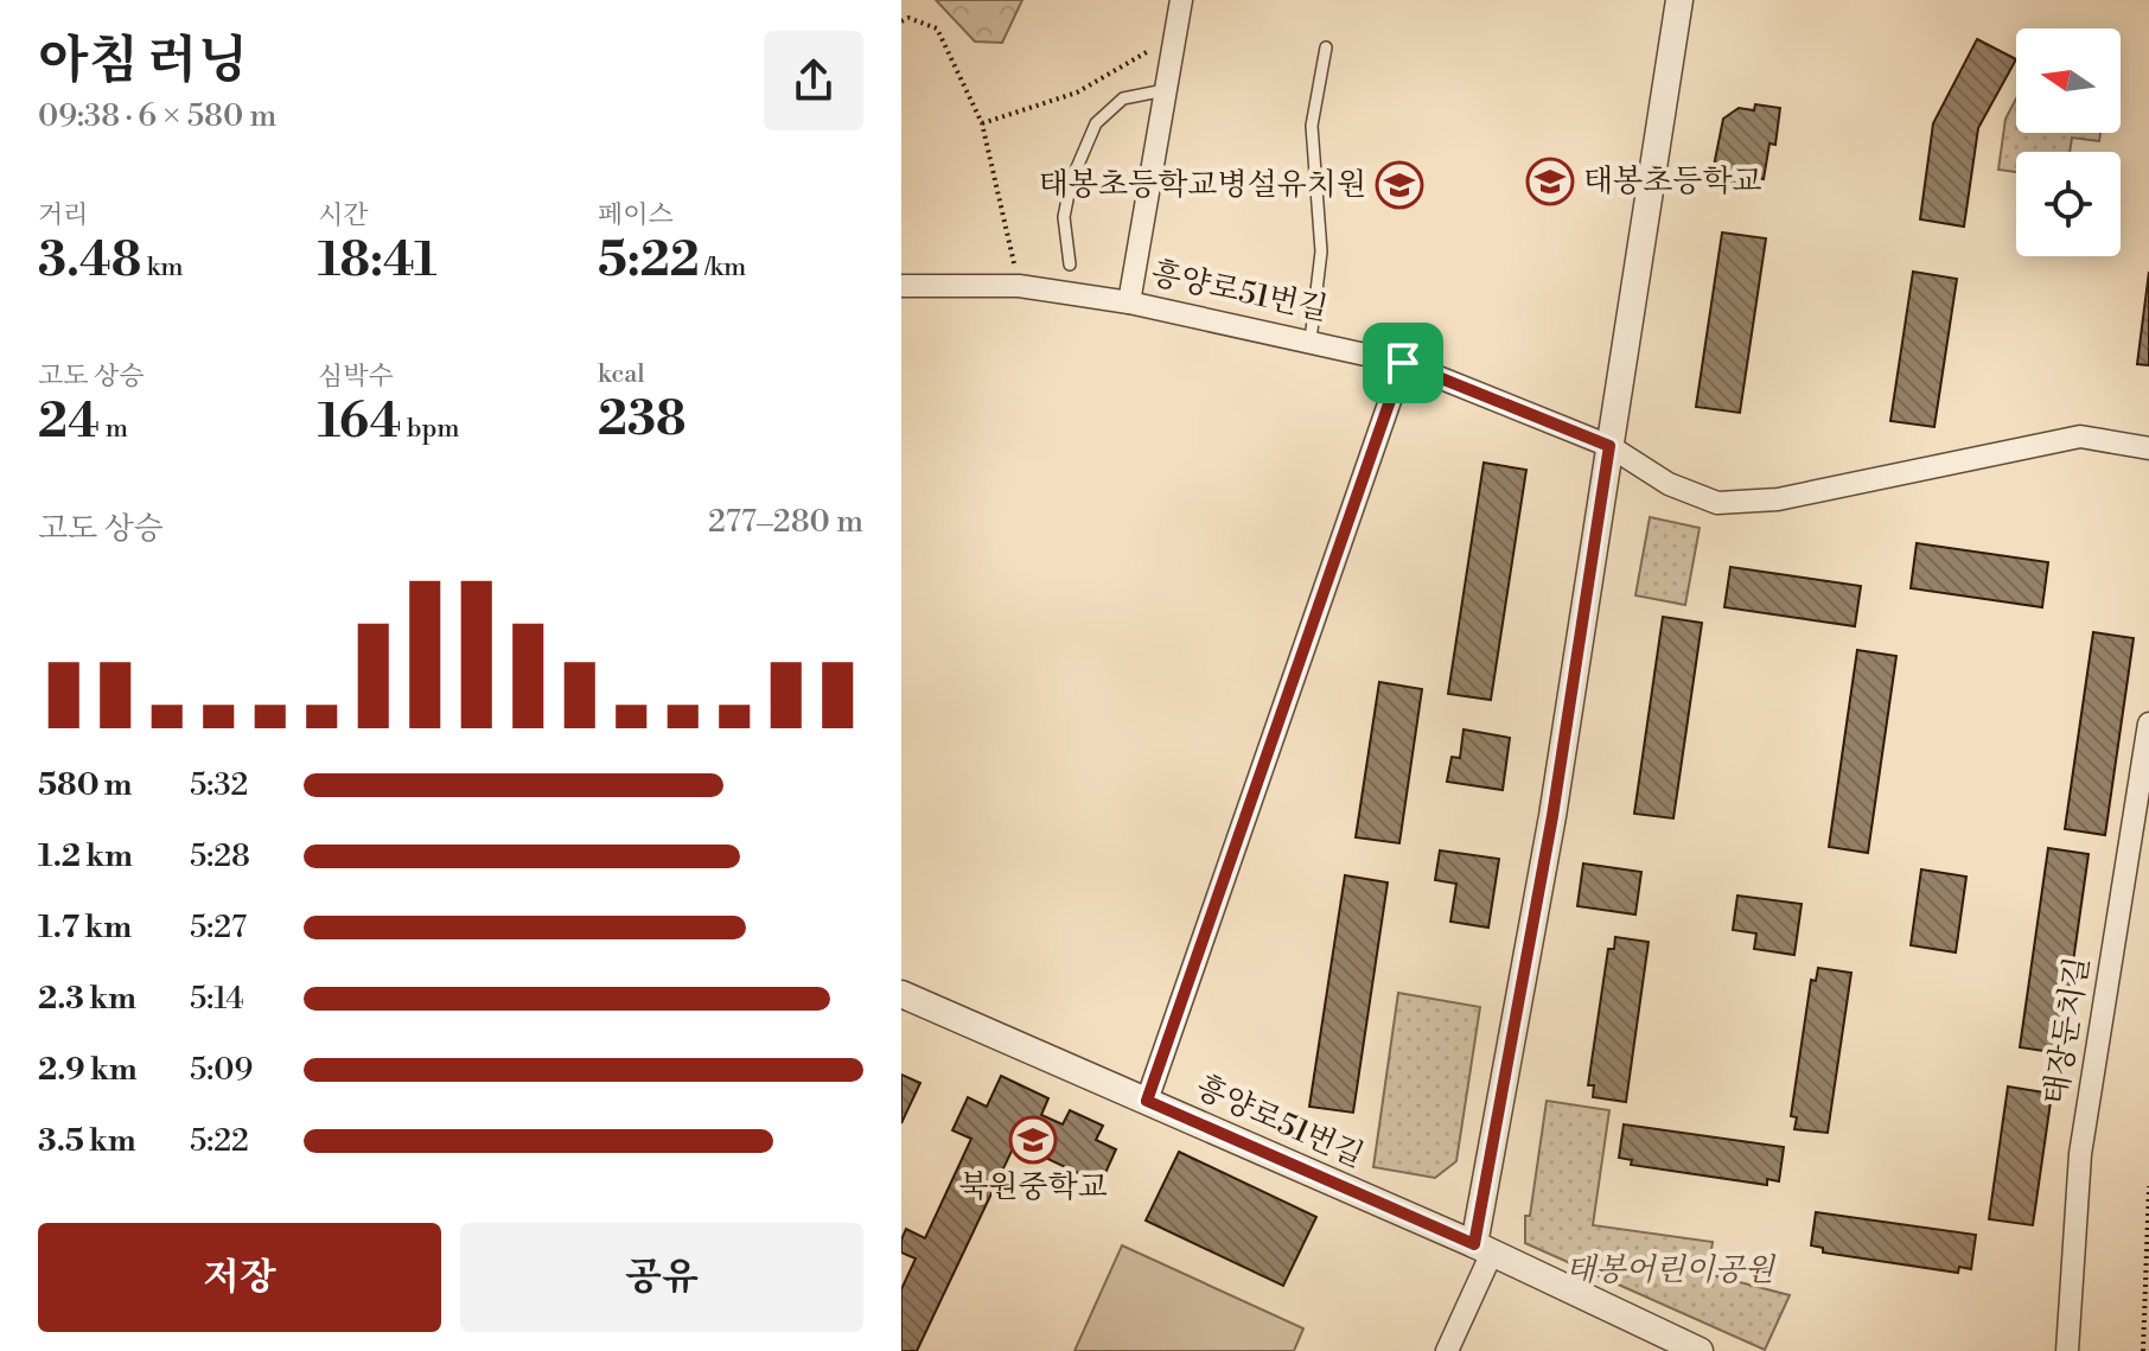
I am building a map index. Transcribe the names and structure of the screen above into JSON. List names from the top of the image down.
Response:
{
  "streets": {
    "street": ["흥양로51번길", "태장둔치길"]
  },
  "parks": ["태봉어린이공원"],
  "places": {
    "school or university": ["태봉초등학교", "태봉초등학교병설유치원", "북원중학교"]
  },
  "north": "left",
  "page": {
    "heading": ["아침 러닝", "09:38 · 6 × 580 m"],
    "stats": [
      ["거리", "3.48 km"],
      ["시간", "18:41"],
      ["페이스", "5:22 /km"],
      ["고도 상승", "24 m"],
      ["심박수", "164 bpm"],
      ["kcal", "238"]
    ],
    "chart": ["고도 상승", "277–280 m"],
    "list": [
      {
        "name": "580 m",
        "note": "5:32"
      },
      {
        "name": "1.2 km",
        "note": "5:28"
      },
      {
        "name": "1.7 km",
        "note": "5:27"
      },
      {
        "name": "2.3 km",
        "note": "5:14"
      },
      {
        "name": "2.9 km",
        "note": "5:09"
      },
      {
        "name": "3.5 km",
        "note": "5:22"
      }
    ],
    "buttons": ["저장", "공유"]
  }
}
